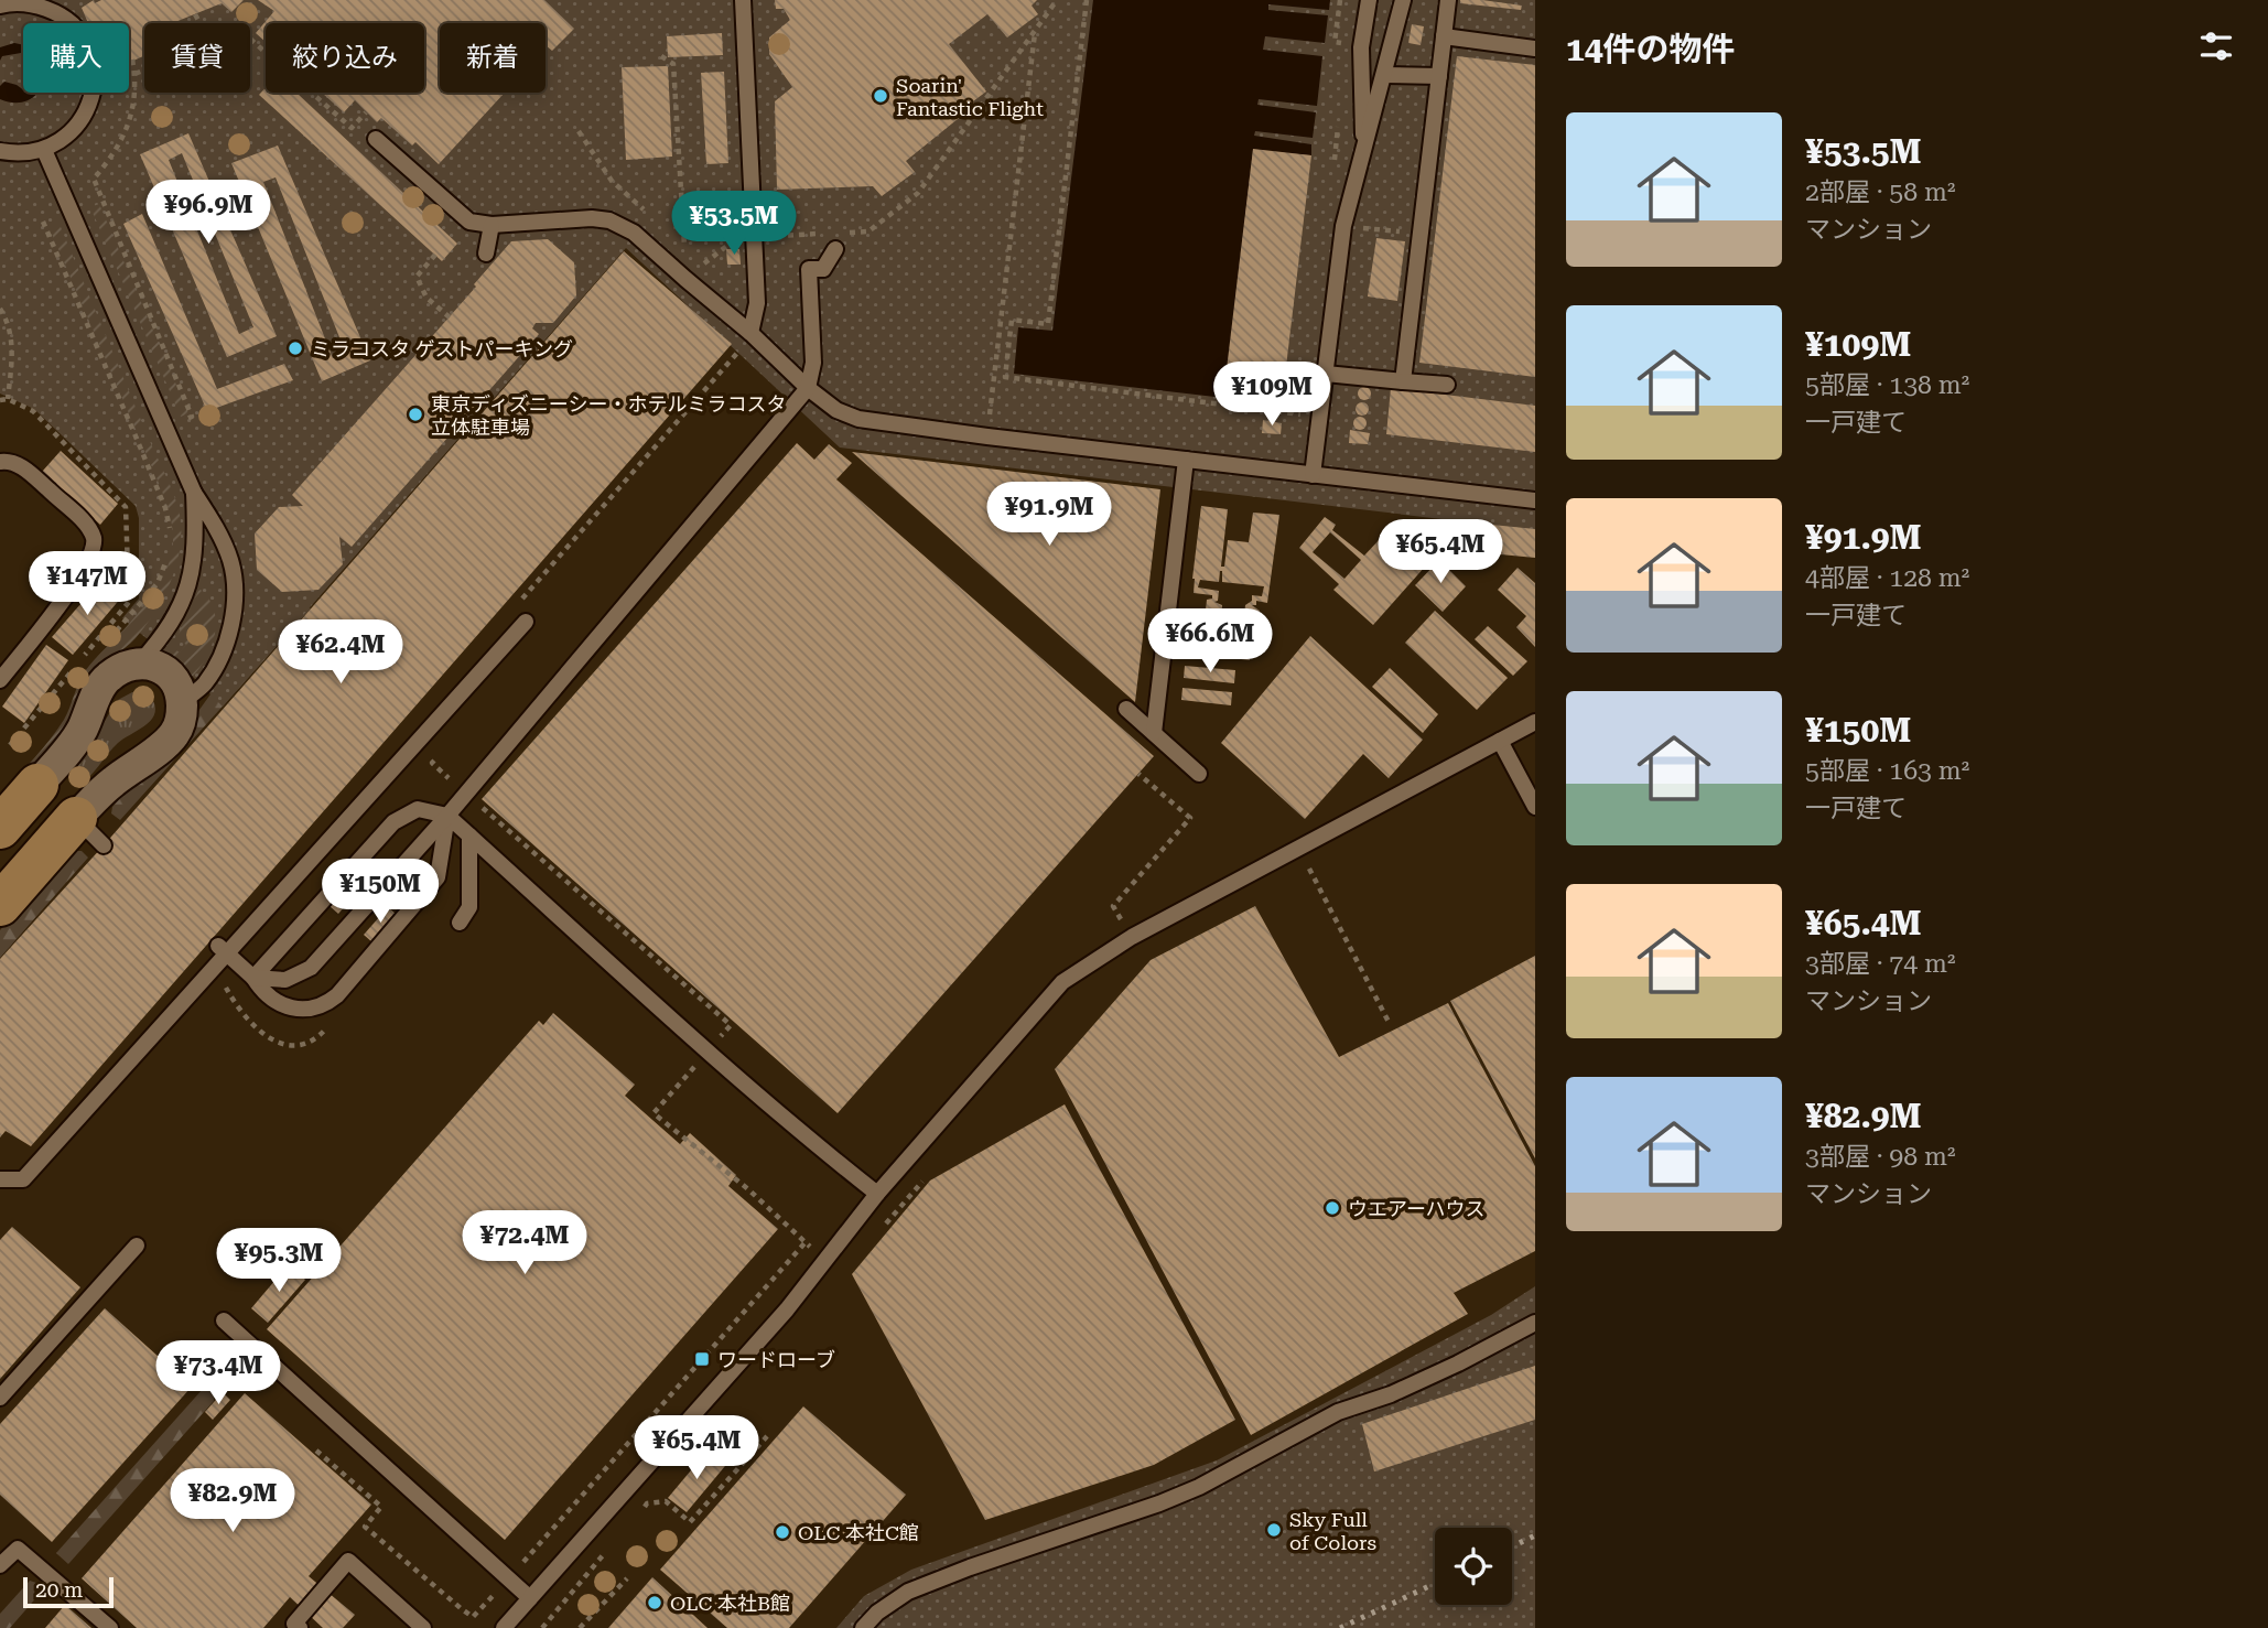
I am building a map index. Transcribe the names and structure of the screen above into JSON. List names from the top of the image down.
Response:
{
  "places": {
    "other": [
      "Soarin' Fantastic Flight",
      "ミラコスタ ゲストパーキング",
      "東京ディズニーシー・ホテルミラコスタ 立体駐車場",
      "ウエアーハウス",
      "Sky Full of Colors",
      "OLC 本社C館",
      "OLC 本社B館"
    ],
    "transit": ["ワードローブ"]
  },
  "scale_bar": "20 m",
  "page": {
    "heading": "14件の物件",
    "chip": [
      "購入",
      "賃貸",
      "絞り込み",
      "新着"
    ],
    "list": [
      {
        "name": "¥53.5M",
        "note": "2部屋 · 58 m² · マンション"
      },
      {
        "name": "¥109M",
        "note": "5部屋 · 138 m² · 一戸建て"
      },
      {
        "name": "¥91.9M",
        "note": "4部屋 · 128 m² · 一戸建て"
      },
      {
        "name": "¥150M",
        "note": "5部屋 · 163 m² · 一戸建て"
      },
      {
        "name": "¥65.4M",
        "note": "3部屋 · 74 m² · マンション"
      },
      {
        "name": "¥82.9M",
        "note": "3部屋 · 98 m² · マンション"
      }
    ],
    "price": [
      "¥96.9M",
      "¥53.5M",
      "¥109M",
      "¥91.9M",
      "¥65.4M",
      "¥147M",
      "¥66.6M",
      "¥62.4M",
      "¥150M",
      "¥72.4M",
      "¥95.3M",
      "¥73.4M",
      "¥65.4M",
      "¥82.9M"
    ],
    "scale": "20 m"
  }
}
